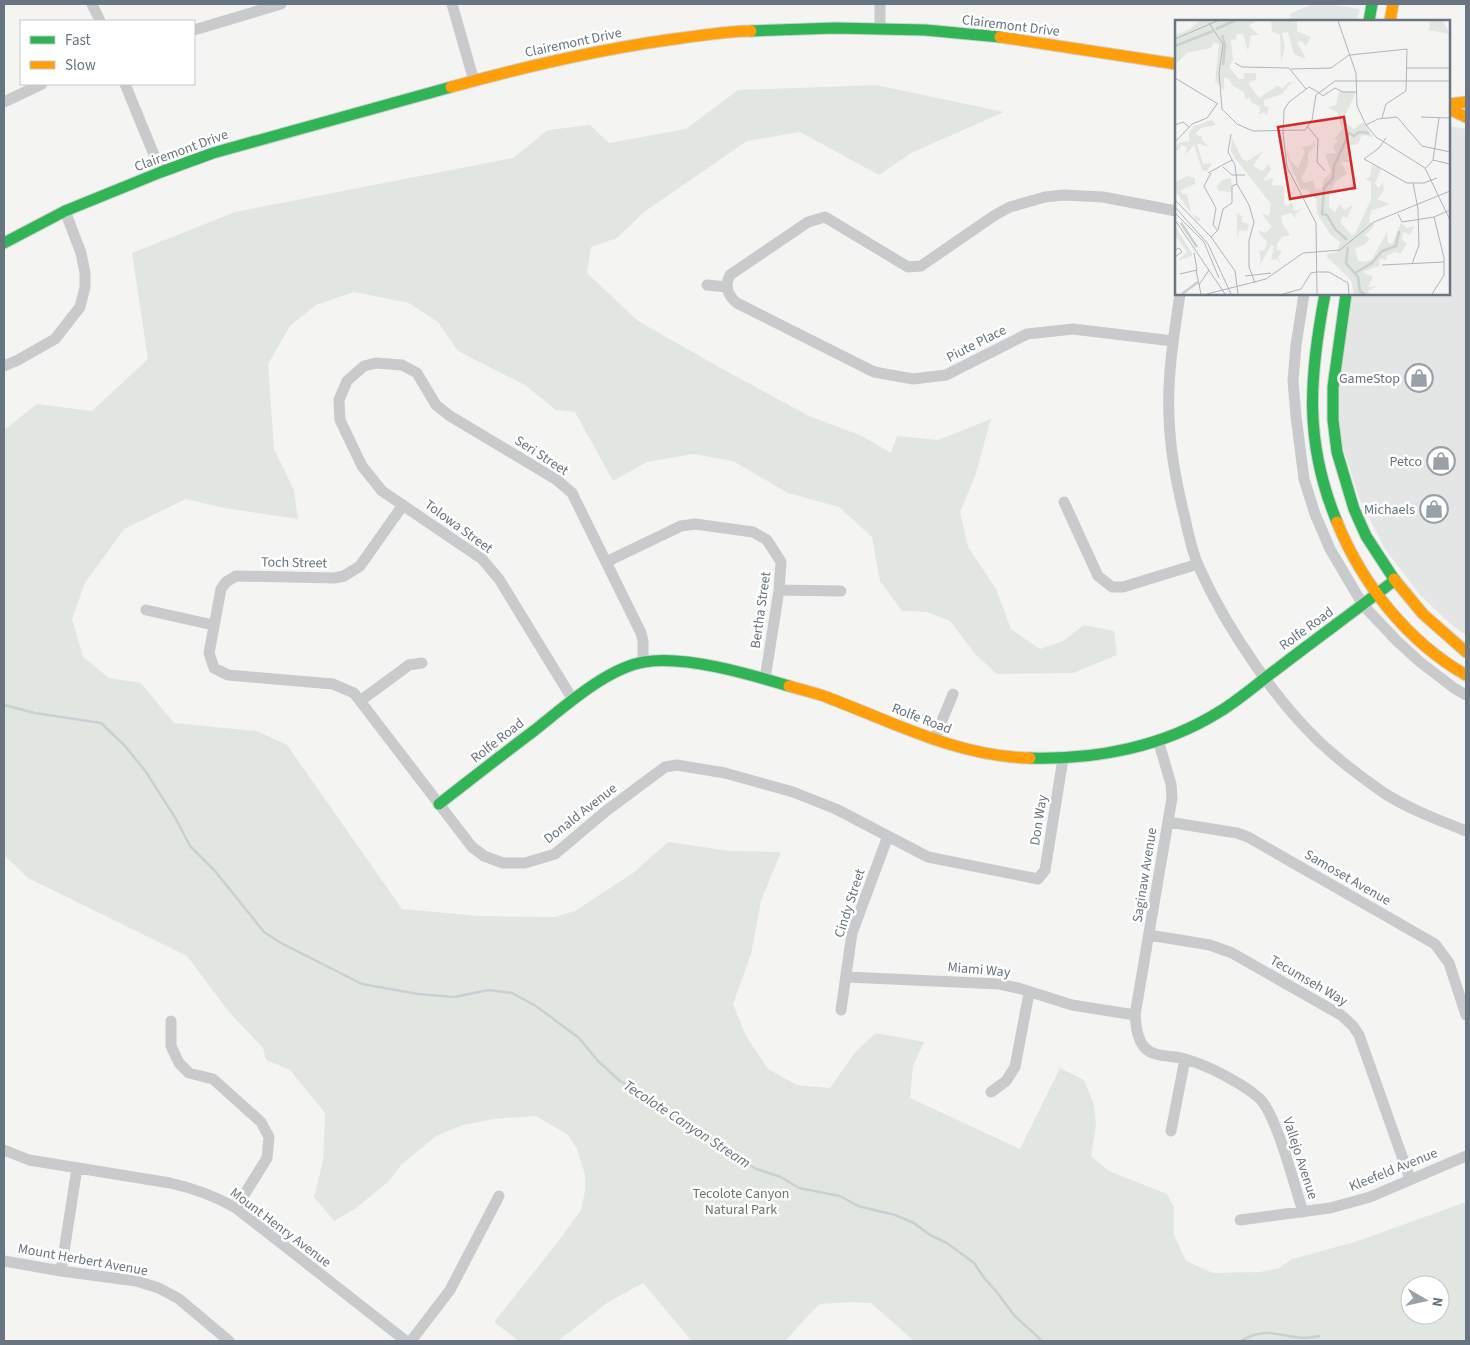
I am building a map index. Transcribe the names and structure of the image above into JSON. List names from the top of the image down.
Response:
{
  "streets": {
    "main road": ["Clairemont Drive", "Rolfe Road"],
    "street": [
      "Piute Place",
      "Seri Street",
      "Tolowa Street",
      "Toch Street",
      "Bertha Street",
      "Donald Avenue",
      "Don Way",
      "Saginaw Avenue",
      "Samoset Avenue",
      "Cindy Street",
      "Miami Way",
      "Tecumseh Way",
      "Vallejo Avenue",
      "Kleefeld Avenue",
      "Mount Henry Avenue",
      "Mount Herbert Avenue"
    ]
  },
  "crossings": [
    ["Seri Street", "Tolowa Street"],
    ["Seri Street", "Bertha Street"],
    ["Seri Street", "Rolfe Road"],
    ["Tolowa Street", "Toch Street"],
    ["Tolowa Street", "Rolfe Road"],
    ["Toch Street", "Donald Avenue"],
    ["Bertha Street", "Rolfe Road"],
    ["Rolfe Road", "Donald Avenue"],
    ["Rolfe Road", "Don Way"],
    ["Rolfe Road", "Saginaw Avenue"],
    ["Donald Avenue", "Don Way"],
    ["Donald Avenue", "Cindy Street"],
    ["Saginaw Avenue", "Samoset Avenue"],
    ["Saginaw Avenue", "Miami Way"],
    ["Saginaw Avenue", "Tecumseh Way"],
    ["Saginaw Avenue", "Vallejo Avenue"],
    ["Cindy Street", "Miami Way"],
    ["Miami Way", "Vallejo Avenue"],
    ["Tecumseh Way", "Kleefeld Avenue"],
    ["Vallejo Avenue", "Kleefeld Avenue"]
  ],
  "water": ["Tecolote Canyon Stream"],
  "parks": ["Tecolote Canyon Natural Park"],
  "places": {
    "shop": ["GameStop", "Petco", "Michaels"]
  },
  "legend": ["Fast", "Slow"],
  "north": "right"
}
